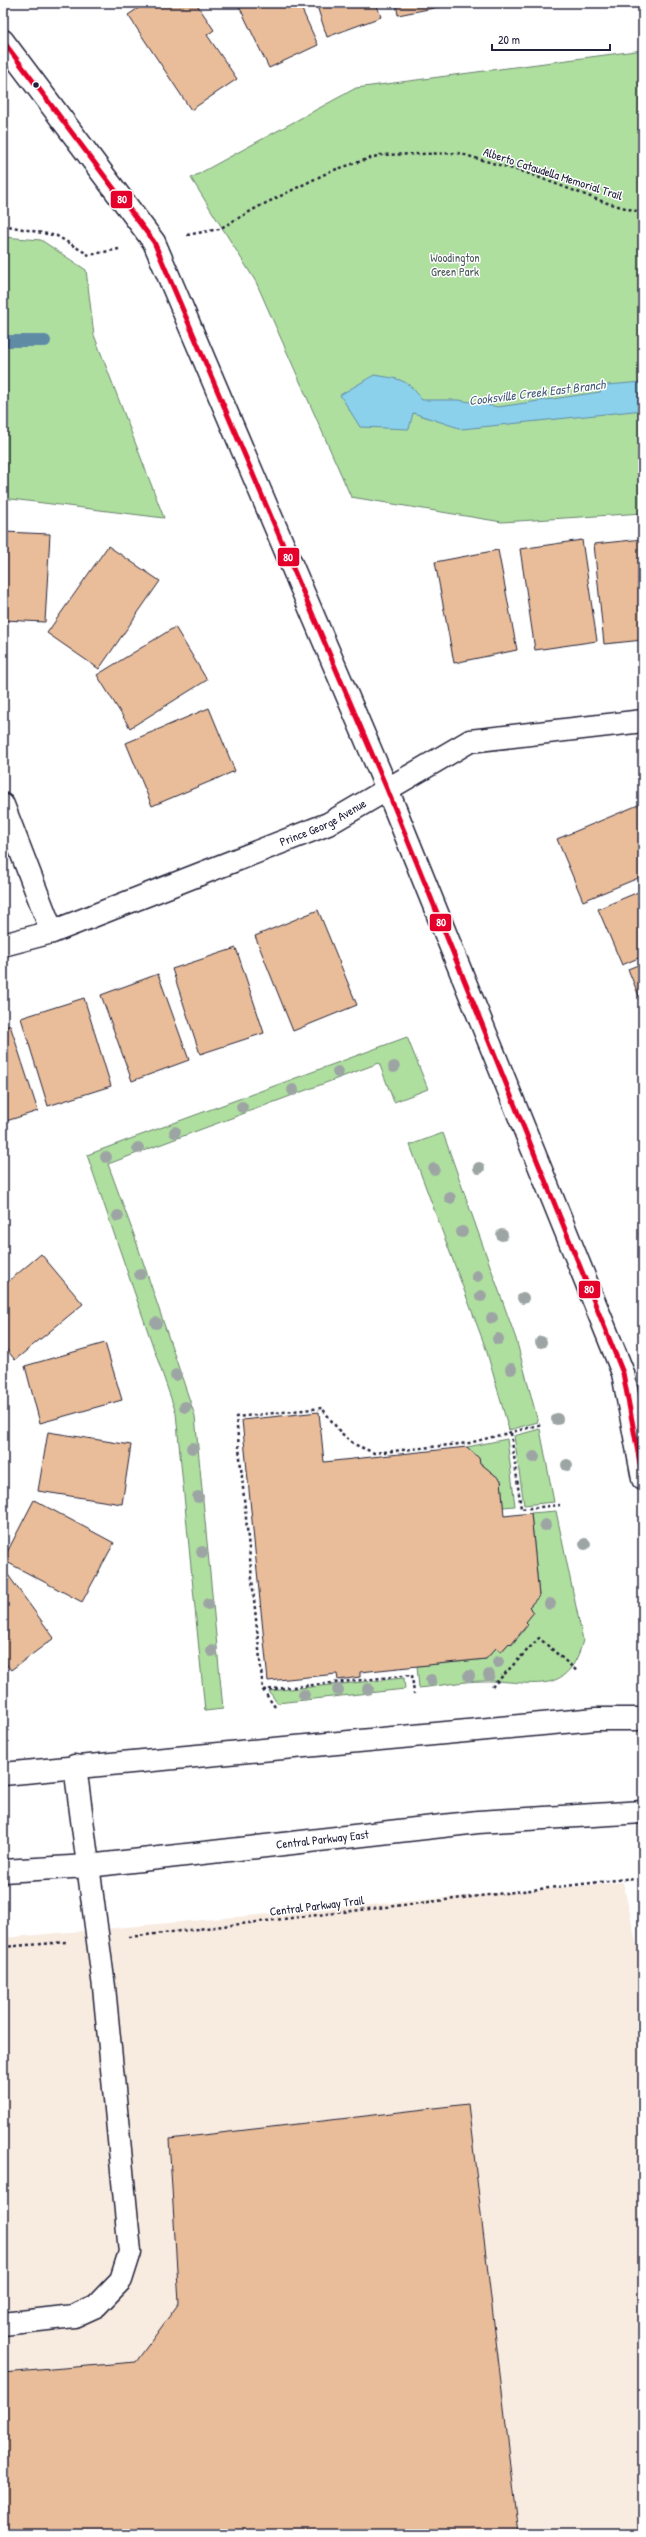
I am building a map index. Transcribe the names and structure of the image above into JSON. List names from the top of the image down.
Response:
{
  "streets": {
    "street": ["Prince George Avenue", "Central Parkway East"],
    "path": ["Alberto Cataudella Memorial Trail", "Central Parkway Trail"]
  },
  "water": ["Cooksville Creek East Branch"],
  "parks": ["Woodington Green Park"],
  "lines": ["transit line 80"],
  "scale_bar": "20 m"
}
